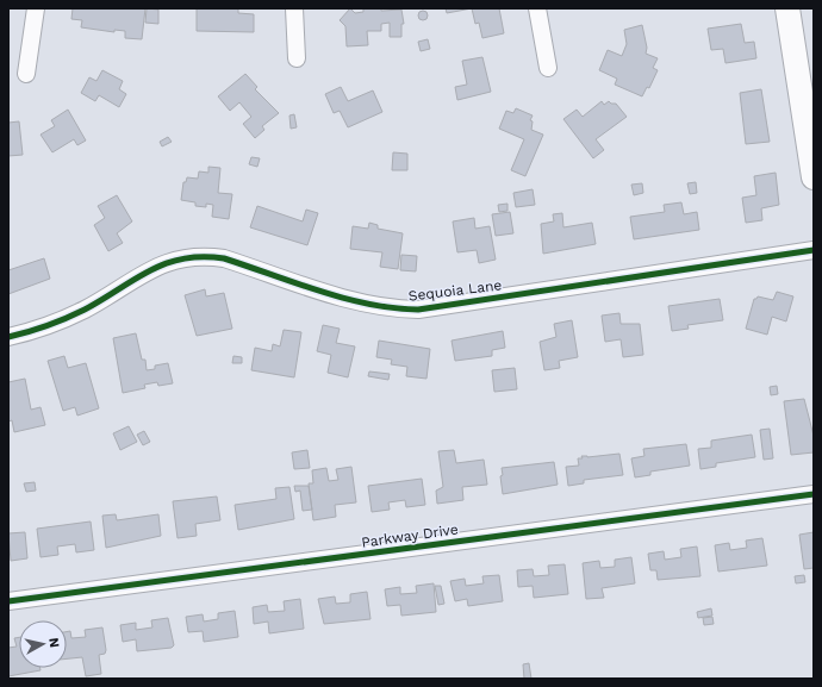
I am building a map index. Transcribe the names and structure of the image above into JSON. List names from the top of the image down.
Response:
{
  "streets": {
    "street": ["Sequoia Lane", "Parkway Drive"]
  },
  "north": "right"
}
